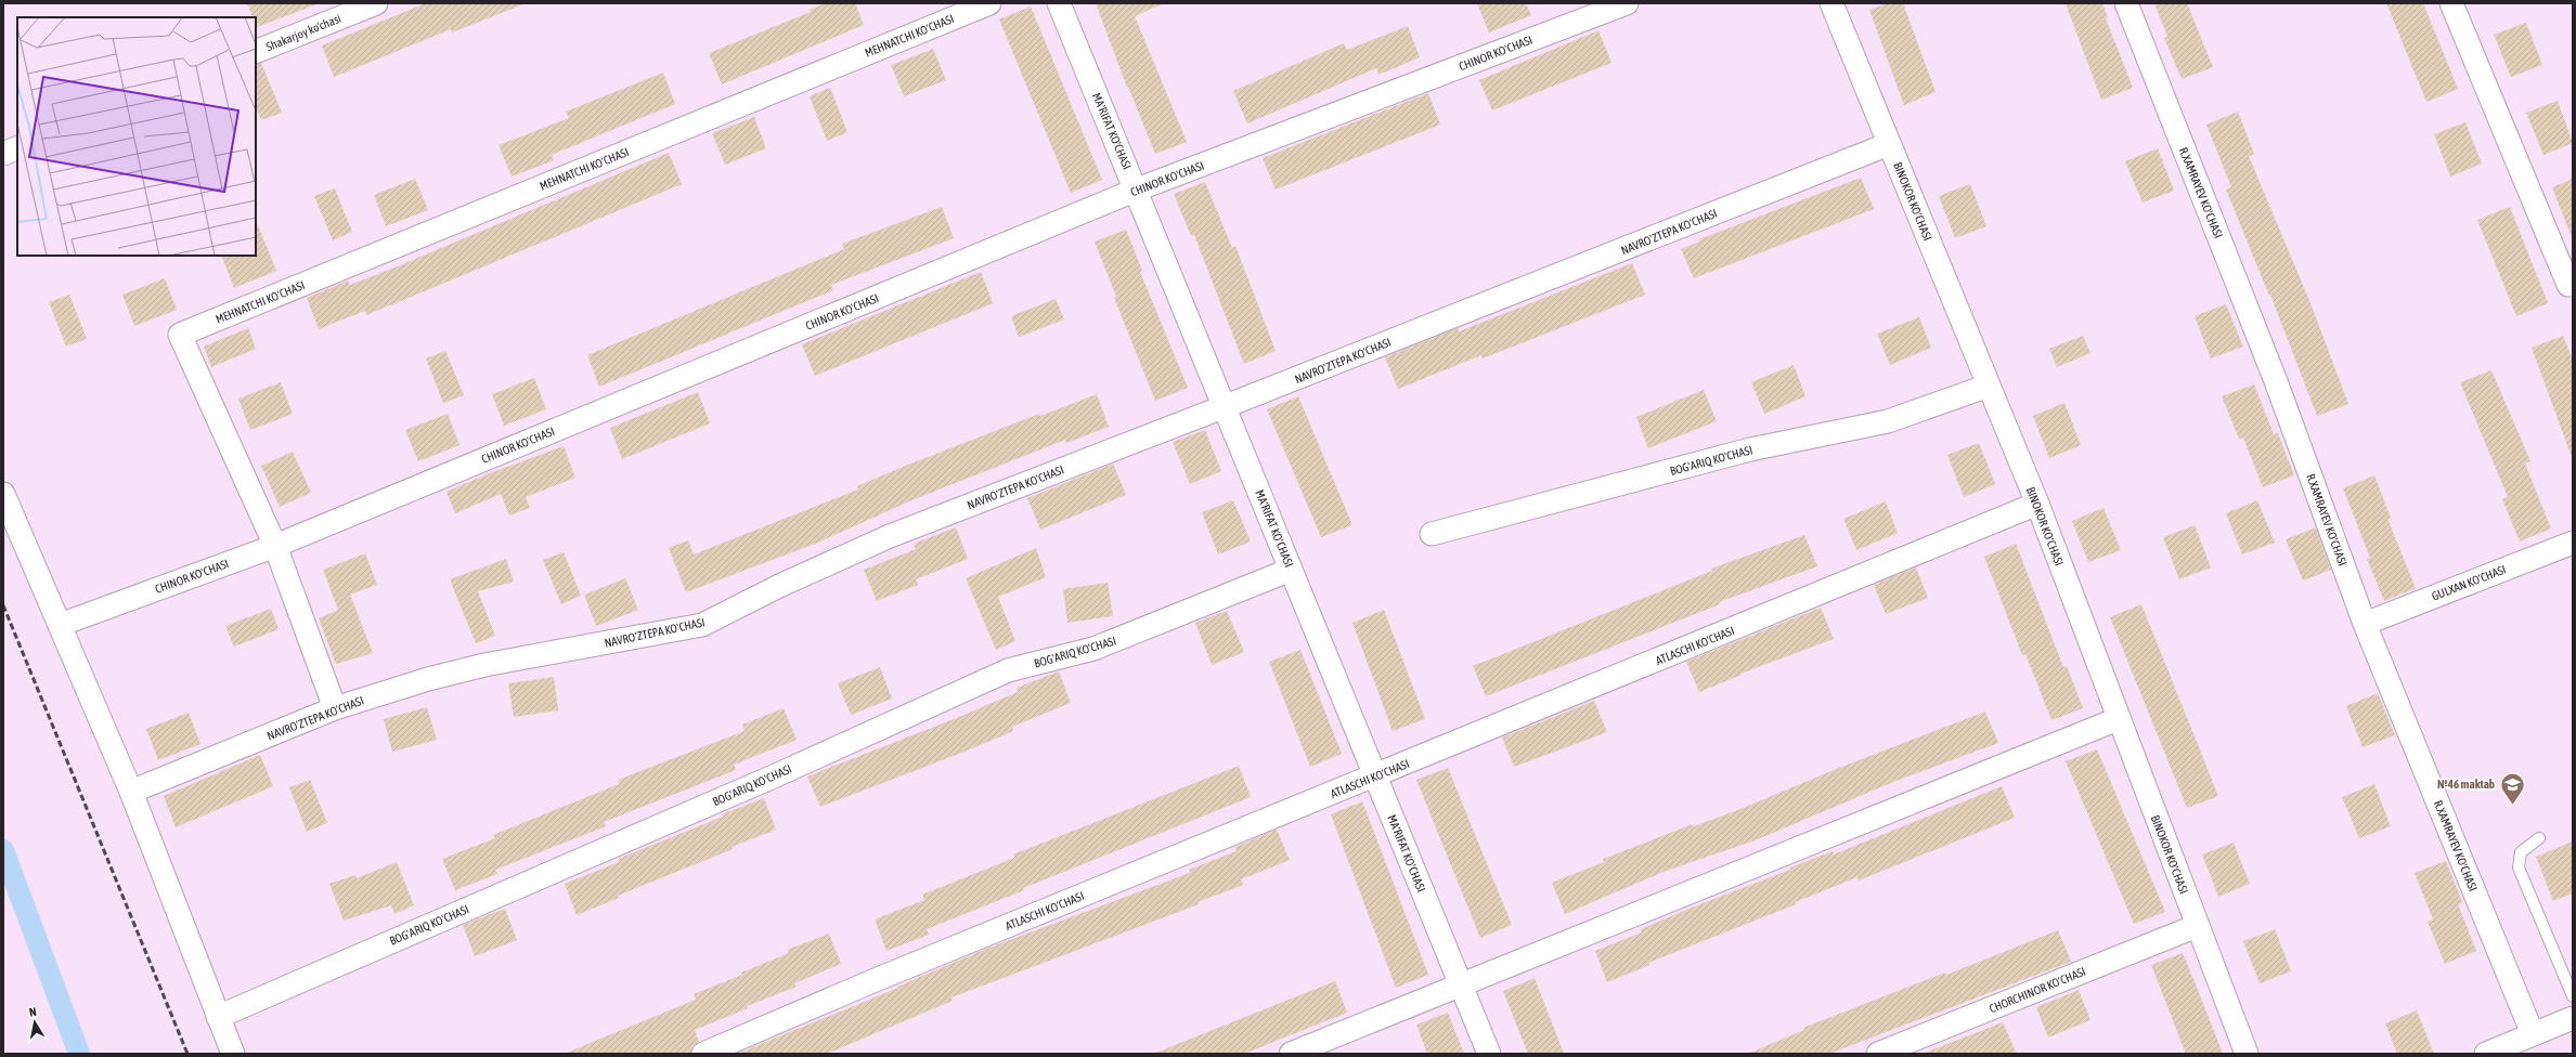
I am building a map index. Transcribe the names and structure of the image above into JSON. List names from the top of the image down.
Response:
{
  "streets": {
    "street": [
      "Shakarjoy ko'chasi",
      "MEHNATCHI KO'CHASI",
      "CHINOR KO'CHASI",
      "MA'RIFAT KO'CHASI",
      "R.XAMRAYEV KO'CHASI",
      "BINOKOR KO'CHASI",
      "NAVRO'ZTEPA KO'CHASI",
      "BOG'ARIQ KO'CHASI",
      "GULXAN KO'CHASI",
      "ATLASCHI KO'CHASI",
      "CHORCHINOR KO'CHASI"
    ]
  },
  "crossings": [
    ["MEHNATCHI KO'CHASI", "CHINOR KO'CHASI"],
    ["CHINOR KO'CHASI", "MA'RIFAT KO'CHASI"],
    ["MA'RIFAT KO'CHASI", "NAVRO'ZTEPA KO'CHASI"],
    ["MA'RIFAT KO'CHASI", "BOG'ARIQ KO'CHASI"],
    ["MA'RIFAT KO'CHASI", "ATLASCHI KO'CHASI"],
    ["R.XAMRAYEV KO'CHASI", "GULXAN KO'CHASI"],
    ["BINOKOR KO'CHASI", "NAVRO'ZTEPA KO'CHASI"],
    ["BINOKOR KO'CHASI", "BOG'ARIQ KO'CHASI"],
    ["BINOKOR KO'CHASI", "ATLASCHI KO'CHASI"],
    ["BINOKOR KO'CHASI", "CHORCHINOR KO'CHASI"]
  ],
  "places": {
    "school or university": ["№46 maktab"]
  },
  "north": "top"
}
